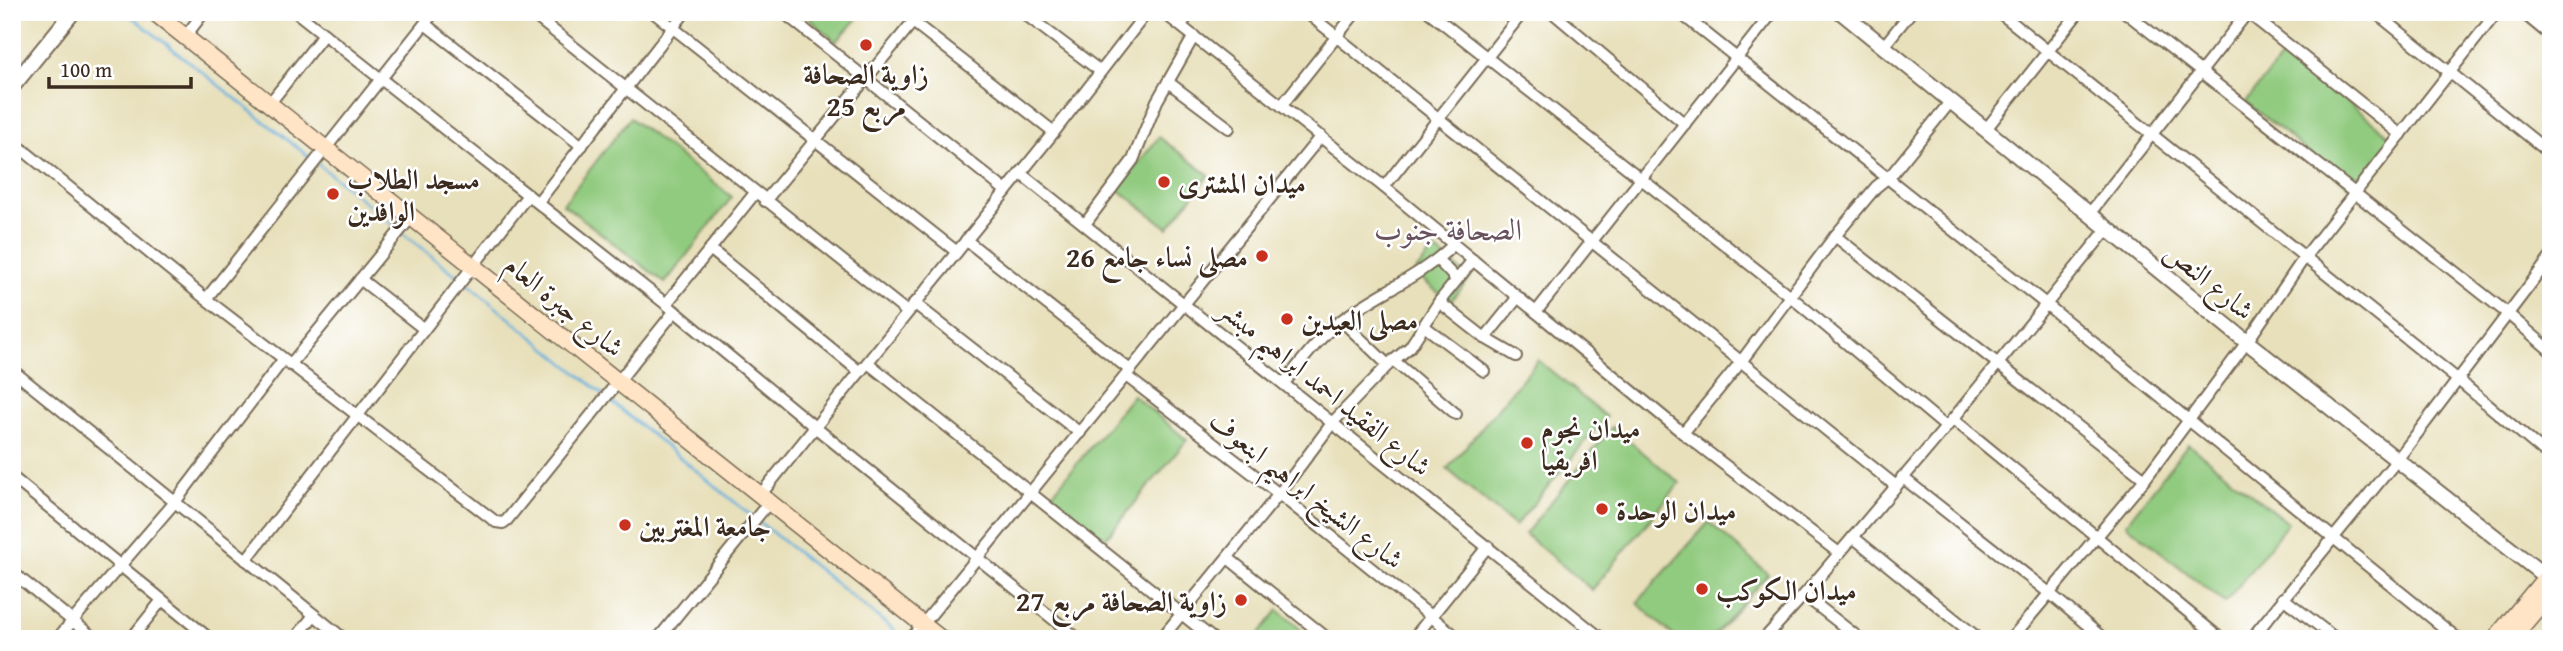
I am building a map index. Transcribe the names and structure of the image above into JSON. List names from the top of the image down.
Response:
{
  "streets": {
    "main road": ["شارع جبرة العام"],
    "street": ["شارع النص", "شارع الفقيد احمد ابراهيم مبشر", "شارع الشيخ ابراهيم ابنعوف"]
  },
  "districts": ["الصحافة جنوب"],
  "places": [
    "زاوية الصحافة مربع 25",
    "ميدان المشترى",
    "مسجد الطلاب الوافدين",
    "مصلى نساء جامع 26",
    "مصلى العيدين",
    "ميدان نجوم افريقيا",
    "ميدان الوحدة",
    "جامعة المغتربين",
    "ميدان الكوكب",
    "زاوية الصحافة مربع 27"
  ],
  "scale_bar": "100 m"
}
